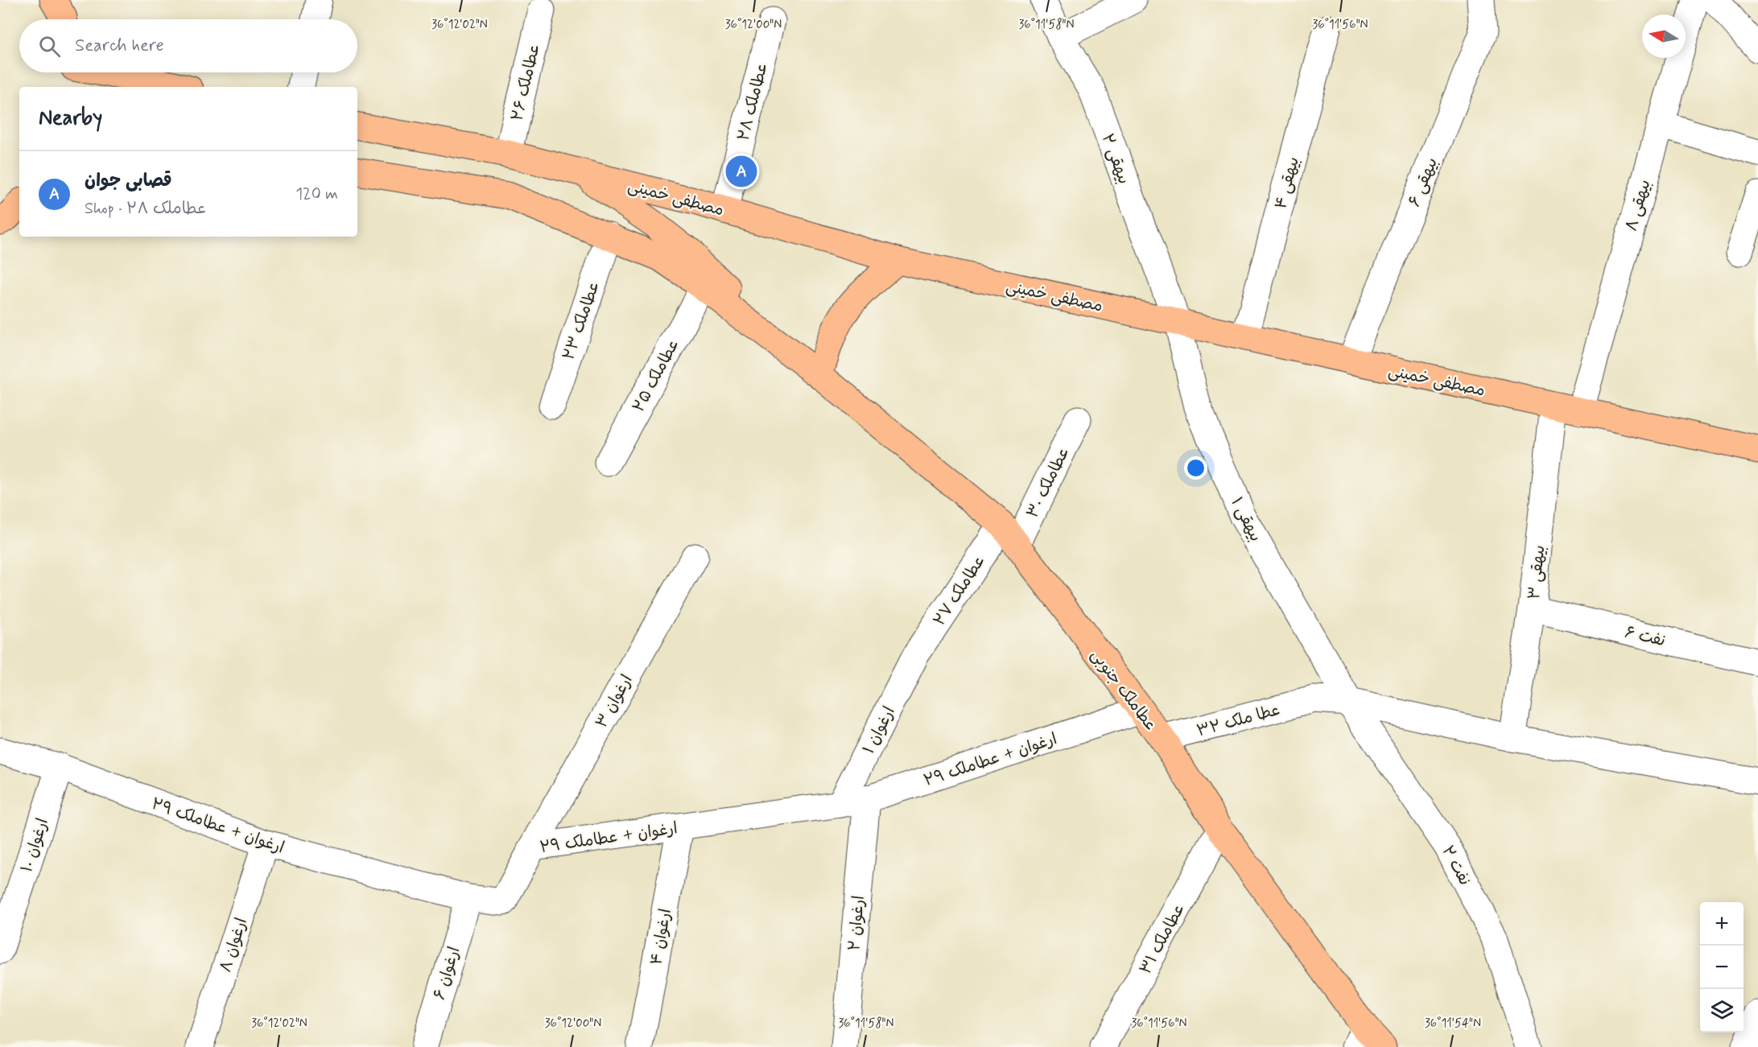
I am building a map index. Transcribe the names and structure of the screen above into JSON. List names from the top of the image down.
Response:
{
  "streets": {
    "main road": ["مصطفی خمینی", "عطاملک جنوبی"],
    "street": [
      "عطاملک ۲۶",
      "عطاملک ۲۸",
      "بیهقی ۲",
      "بیهقی ۶",
      "بیهقی ۴",
      "بیهقی ۸",
      "عطاملک ۲۳",
      "عطاملک ۲۵",
      "عطاملک ۳۰",
      "بیهقی ۱",
      "بیهقی ۳",
      "عطاملک ۲۷",
      "نفت ۶",
      "ارغوان ۳",
      "عطا ملک ۳۲",
      "ارغوان ۱",
      "ارغوان + عطاملک ۲۹",
      "ارغوان ۱۰",
      "نفت ۲",
      "ارغوان ۲",
      "ارغوان ۴",
      "عطاملک ۳۱",
      "ارغوان ۸",
      "ارغوان ۶"
    ]
  },
  "crossings": [
    ["عطاملک ۲۶", "مصطفی خمینی"],
    ["عطاملک ۲۸", "مصطفی خمینی"],
    ["بیهقی ۲", "مصطفی خمینی"],
    ["بیهقی ۲", "بیهقی ۱"],
    ["بیهقی ۶", "مصطفی خمینی"],
    ["بیهقی ۴", "مصطفی خمینی"],
    ["مصطفی خمینی", "بیهقی ۸"],
    ["مصطفی خمینی", "بیهقی ۱"],
    ["مصطفی خمینی", "بیهقی ۳"],
    ["عطاملک ۳۰", "عطاملک ۲۷"],
    ["عطاملک ۳۰", "عطاملک جنوبی"],
    ["بیهقی ۱", "عطا ملک ۳۲"],
    ["بیهقی ۱", "نفت ۲"],
    ["بیهقی ۳", "نفت ۶"],
    ["بیهقی ۳", "عطا ملک ۳۲"],
    ["عطاملک ۲۷", "عطاملک جنوبی"],
    ["عطاملک ۲۷", "ارغوان ۱"],
    ["عطاملک جنوبی", "عطا ملک ۳۲"],
    ["عطاملک جنوبی", "ارغوان + عطاملک ۲۹"],
    ["عطاملک جنوبی", "عطاملک ۳۱"],
    ["ارغوان ۳", "ارغوان + عطاملک ۲۹"],
    ["عطا ملک ۳۲", "نفت ۲"],
    ["ارغوان ۱", "ارغوان + عطاملک ۲۹"],
    ["ارغوان + عطاملک ۲۹", "ارغوان ۱۰"],
    ["ارغوان + عطاملک ۲۹", "ارغوان ۲"],
    ["ارغوان + عطاملک ۲۹", "ارغوان ۴"],
    ["ارغوان + عطاملک ۲۹", "ارغوان ۸"],
    ["ارغوان + عطاملک ۲۹", "ارغوان ۶"]
  ],
  "north": "left",
  "page": {
    "search": "Search here",
    "heading": "Nearby",
    "list": [
      {
        "mark": "A",
        "name": "قصابی جوان",
        "note": "Shop · عطاملک ۲۸",
        "value": "120 m"
      }
    ],
    "pins": "A",
    "map_buttons": ["+", "−"]
  },
  "coordinates": [
    "36°12'02\"N",
    "36°12'00\"N",
    "36°11'58\"N",
    "36°11'56\"N",
    "36°11'54\"N"
  ]
}
